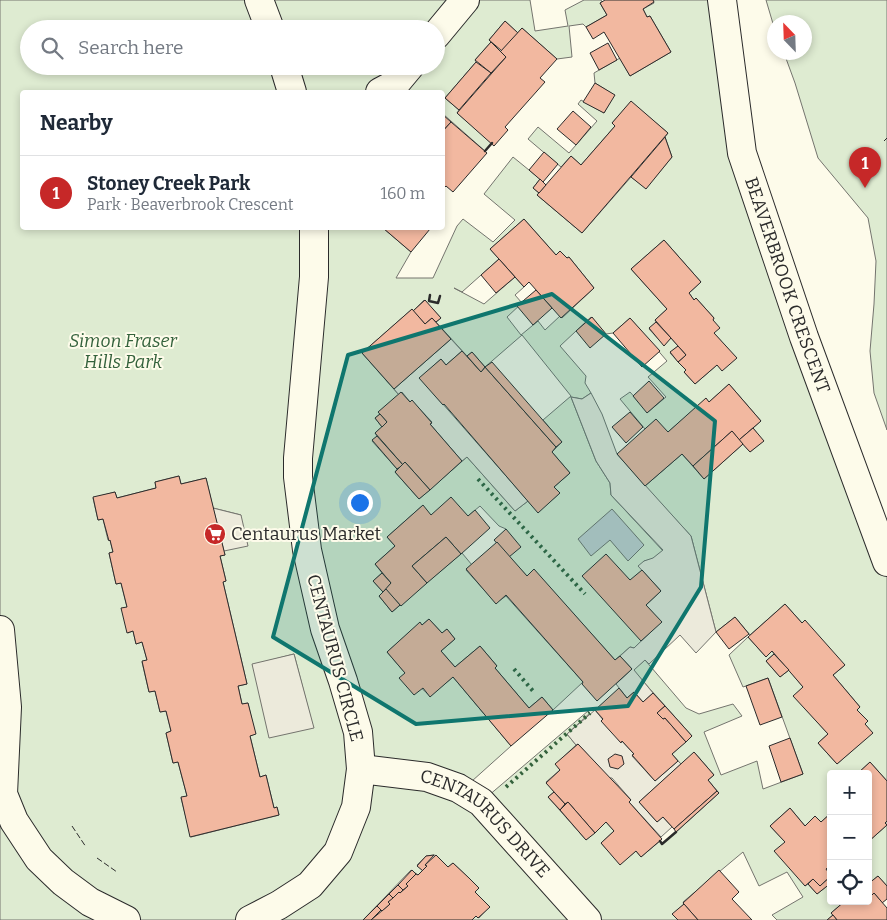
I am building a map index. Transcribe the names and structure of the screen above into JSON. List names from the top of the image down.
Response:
{
  "streets": {
    "street": ["BEAVERBROOK CRESCENT", "CENTAURUS CIRCLE", "CENTAURUS DRIVE"]
  },
  "crossings": [
    ["CENTAURUS CIRCLE", "CENTAURUS DRIVE"]
  ],
  "parks": ["Simon Fraser Hills Park"],
  "places": {
    "supermarket": ["Centaurus Market"]
  },
  "north": "top left",
  "page": {
    "search": "Search here",
    "heading": "Nearby",
    "pins": "1",
    "list": [
      {
        "mark": "1",
        "name": "Stoney Creek Park",
        "note": "Park · Beaverbrook Crescent",
        "value": "160 m"
      }
    ],
    "map_buttons": ["+", "−"]
  }
}
